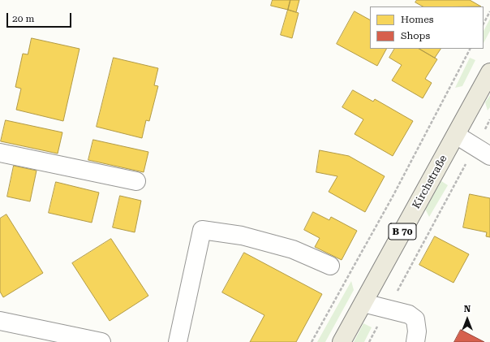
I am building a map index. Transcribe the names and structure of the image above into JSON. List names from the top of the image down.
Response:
{
  "streets": {
    "main road": ["Kirchstraße", "B 70"]
  },
  "legend": ["Homes", "Shops"],
  "scale_bar": "20 m",
  "north": "top"
}
